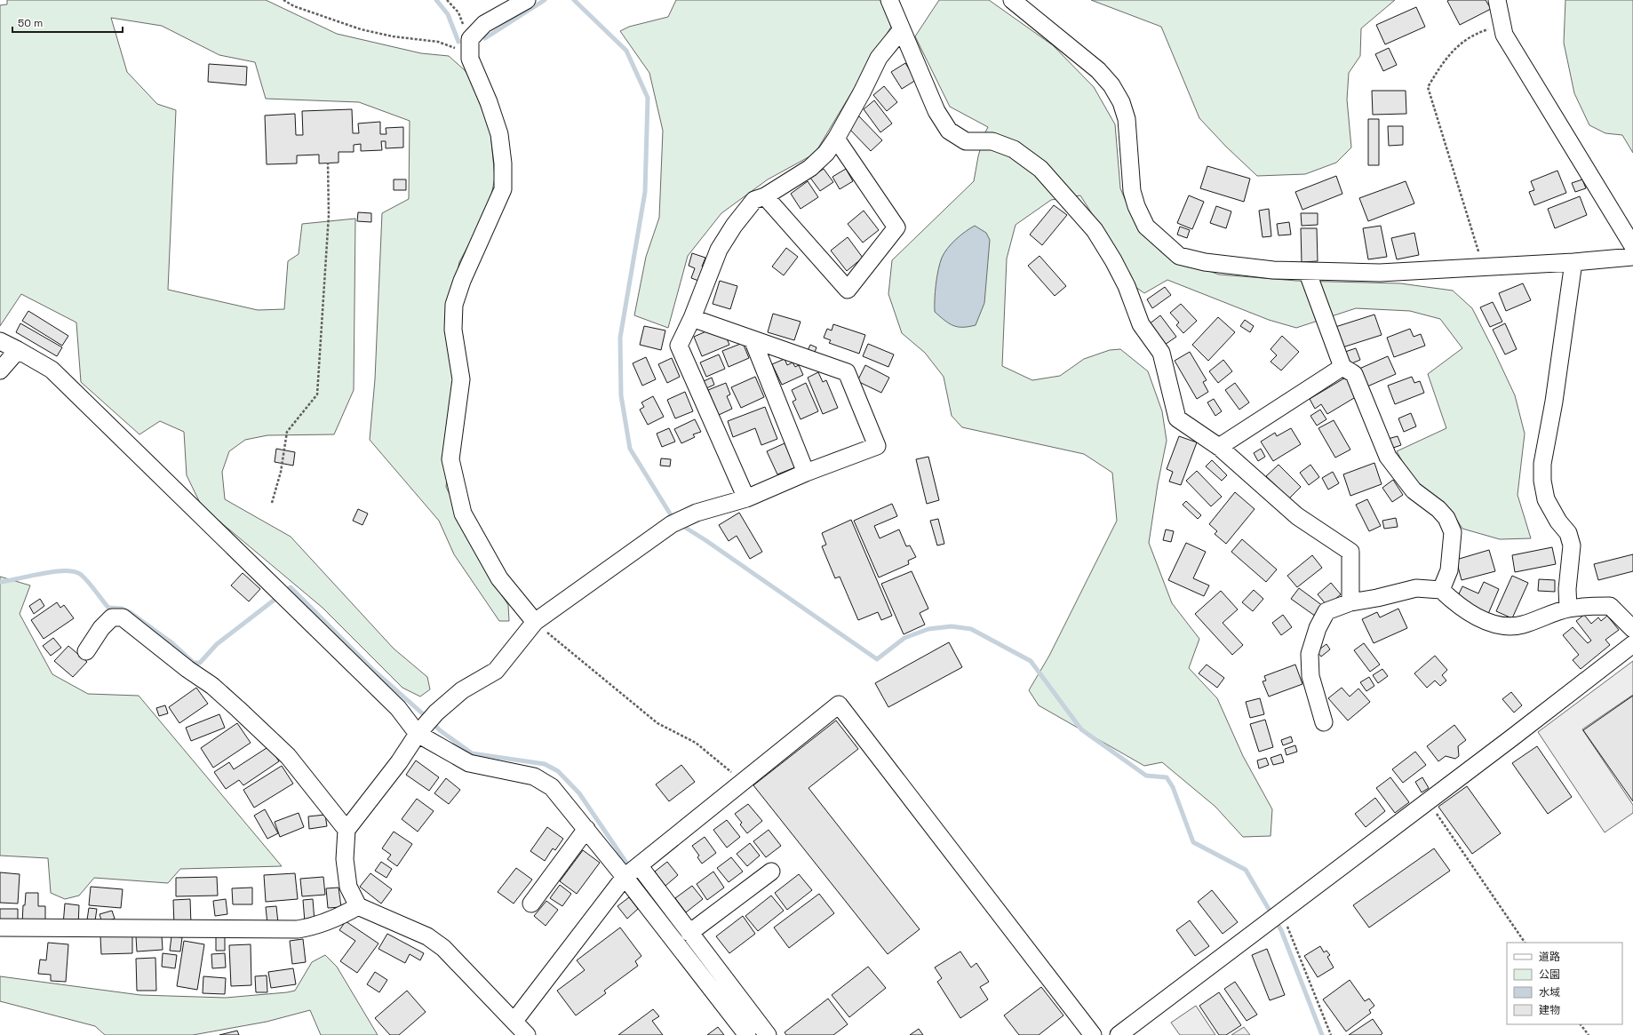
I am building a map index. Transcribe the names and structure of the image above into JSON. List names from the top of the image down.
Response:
{
  "legend": [
    "道路",
    "公園",
    "水域",
    "建物"
  ],
  "scale_bar": "50 m"
}
